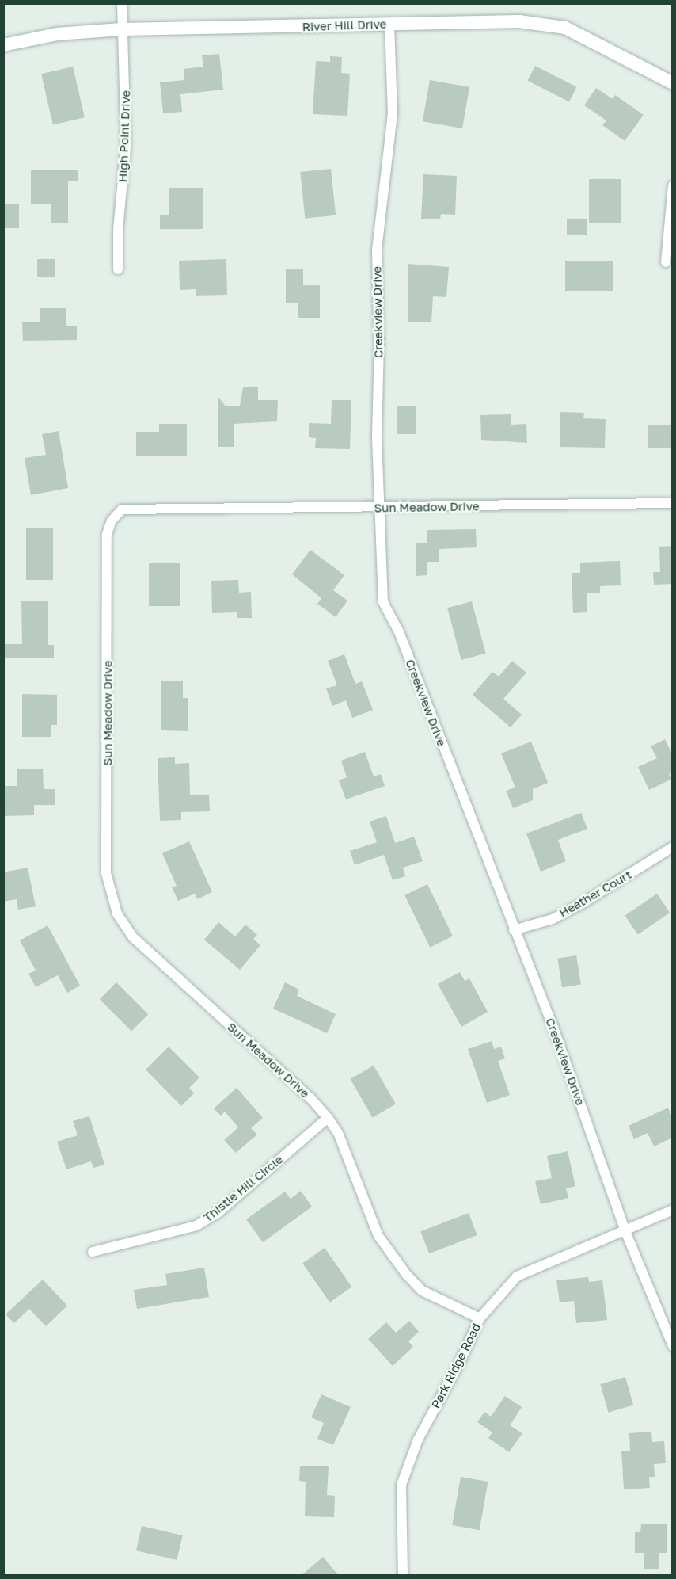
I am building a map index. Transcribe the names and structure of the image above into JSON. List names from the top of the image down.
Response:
{
  "streets": {
    "street": [
      "River Hill Drive",
      "High Point Drive",
      "Creekview Drive",
      "Sun Meadow Drive",
      "Heather Court",
      "Thistle Hill Circle",
      "Park Ridge Road"
    ]
  },
  "crossings": [
    ["River Hill Drive", "High Point Drive"],
    ["River Hill Drive", "Creekview Drive"],
    ["Creekview Drive", "Sun Meadow Drive"],
    ["Creekview Drive", "Heather Court"],
    ["Creekview Drive", "Park Ridge Road"],
    ["Sun Meadow Drive", "Thistle Hill Circle"],
    ["Sun Meadow Drive", "Park Ridge Road"]
  ]
}
